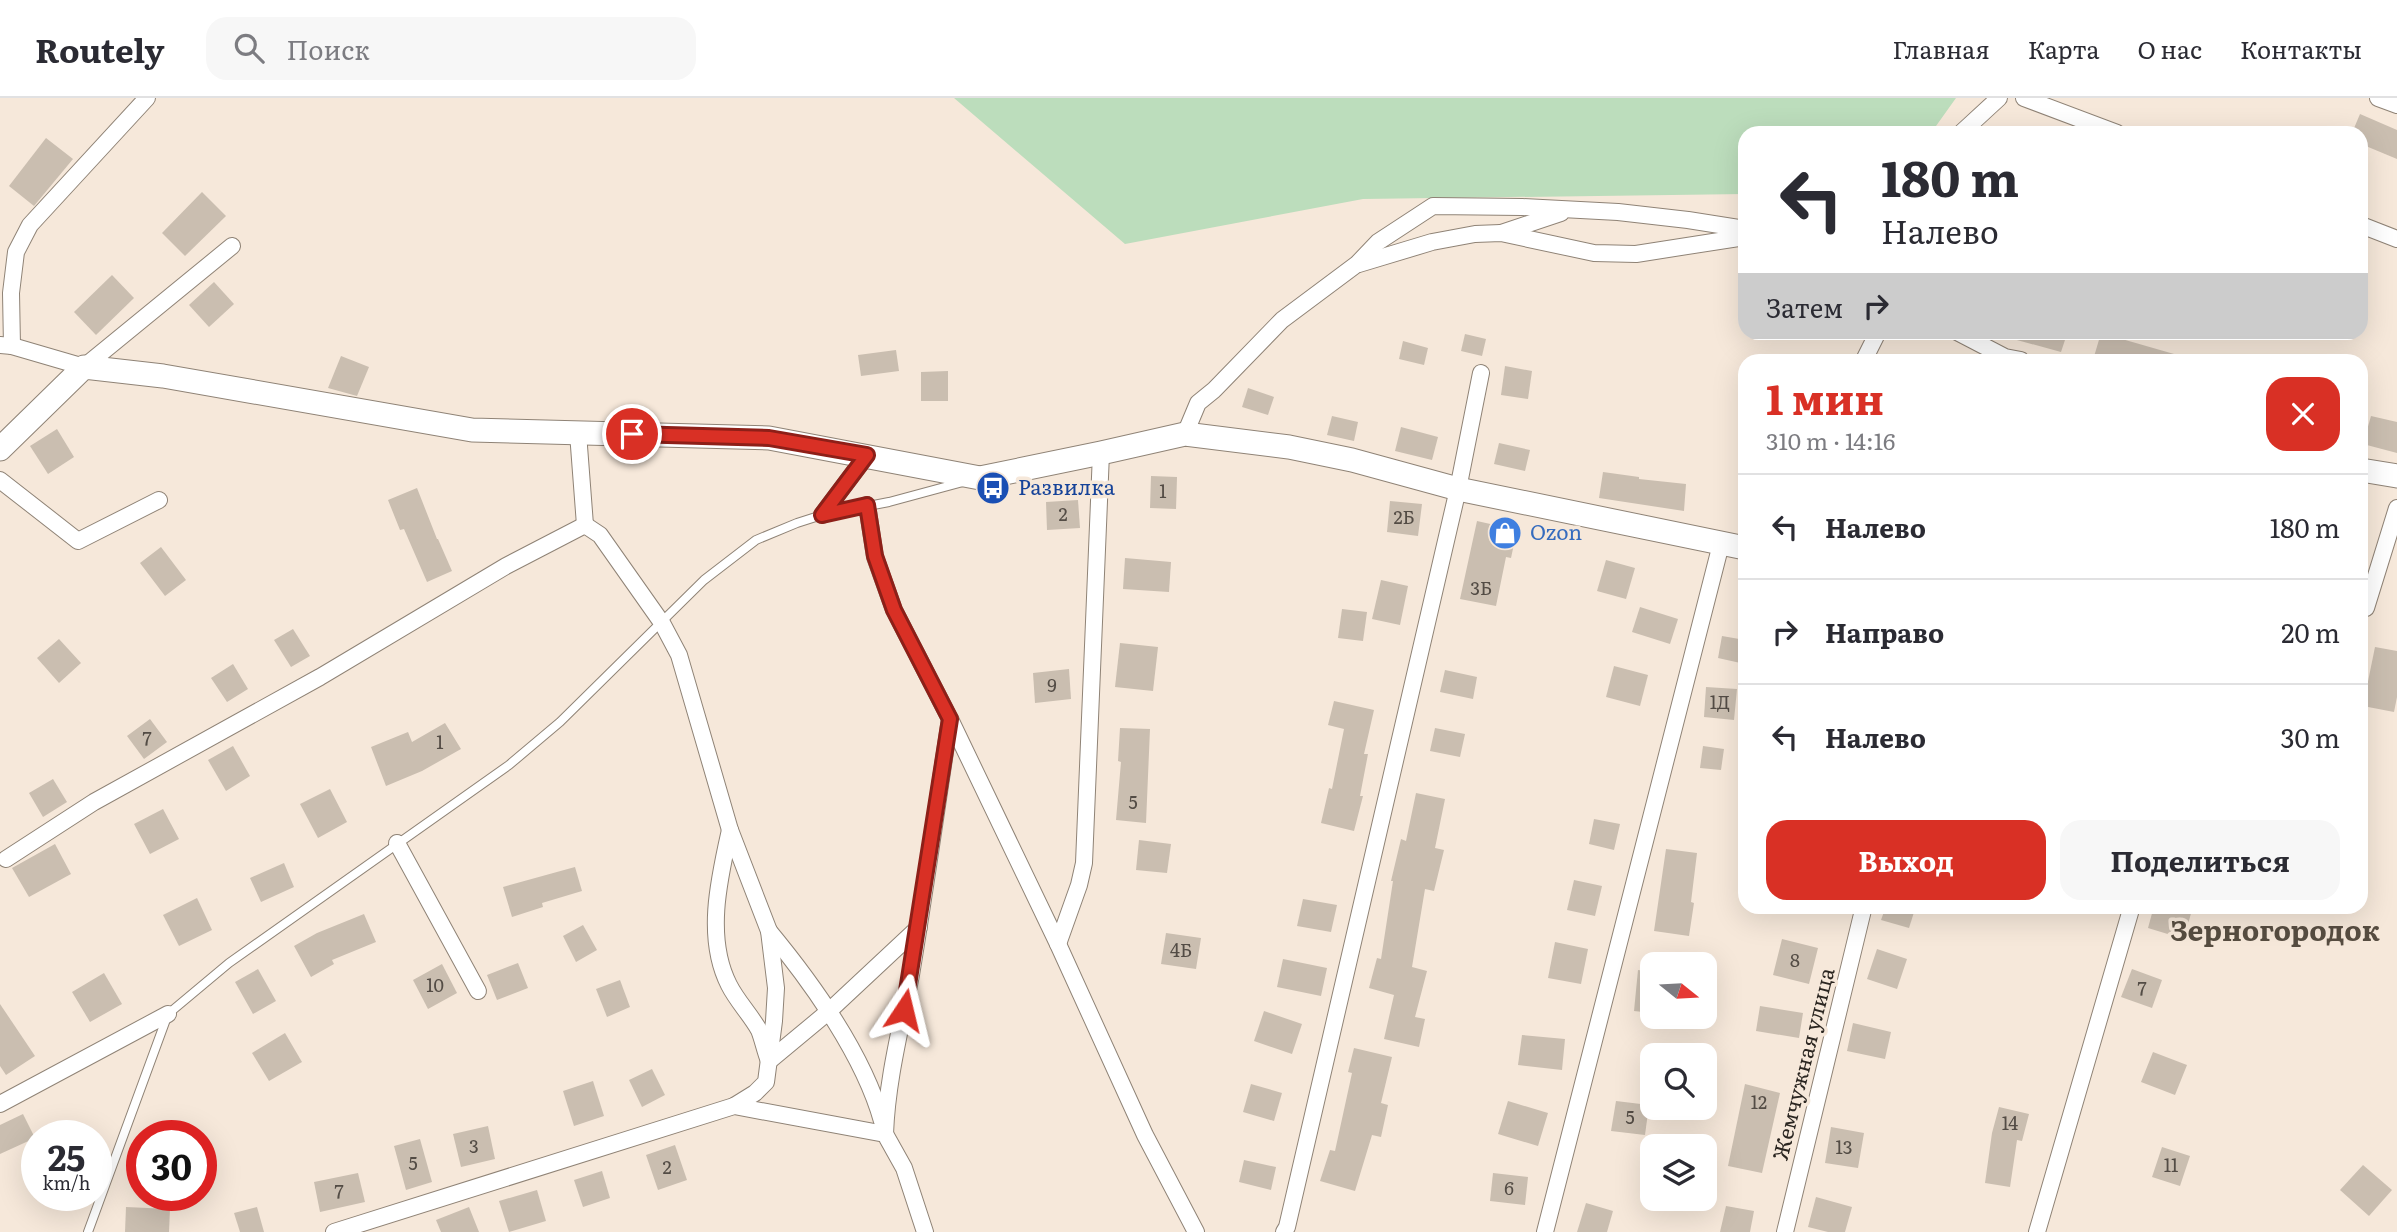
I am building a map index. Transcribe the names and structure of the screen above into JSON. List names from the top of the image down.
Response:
{
  "streets": {
    "street": ["Жемчужная улица"]
  },
  "districts": ["Зерногородок"],
  "places": {
    "bus stop": ["Развилка"],
    "shop": ["Ozon"]
  },
  "house_numbers": [
    "1",
    "2",
    "2Б",
    "3Б",
    "9",
    "1Д",
    "7",
    "1",
    "5",
    "4Б",
    "8",
    "10",
    "7",
    "12",
    "5",
    "14",
    "3",
    "13",
    "5",
    "11",
    "2",
    "6",
    "7"
  ],
  "north": "right",
  "page": {
    "header": "Routely",
    "search": "Поиск",
    "nav": [
      "Главная",
      "Карта",
      "О нас",
      "Контакты"
    ],
    "turn": ["180 m", "Налево"],
    "then": "Затем",
    "heading": ["1 мин", "310 m · 14:16"],
    "list": [
      {
        "name": "Налево",
        "value": "180 m"
      },
      {
        "name": "Направо",
        "value": "20 m"
      },
      {
        "name": "Налево",
        "value": "30 m"
      }
    ],
    "buttons": ["Выход", "Поделиться"],
    "speed": "25 km/h",
    "limit": "30"
  }
}
